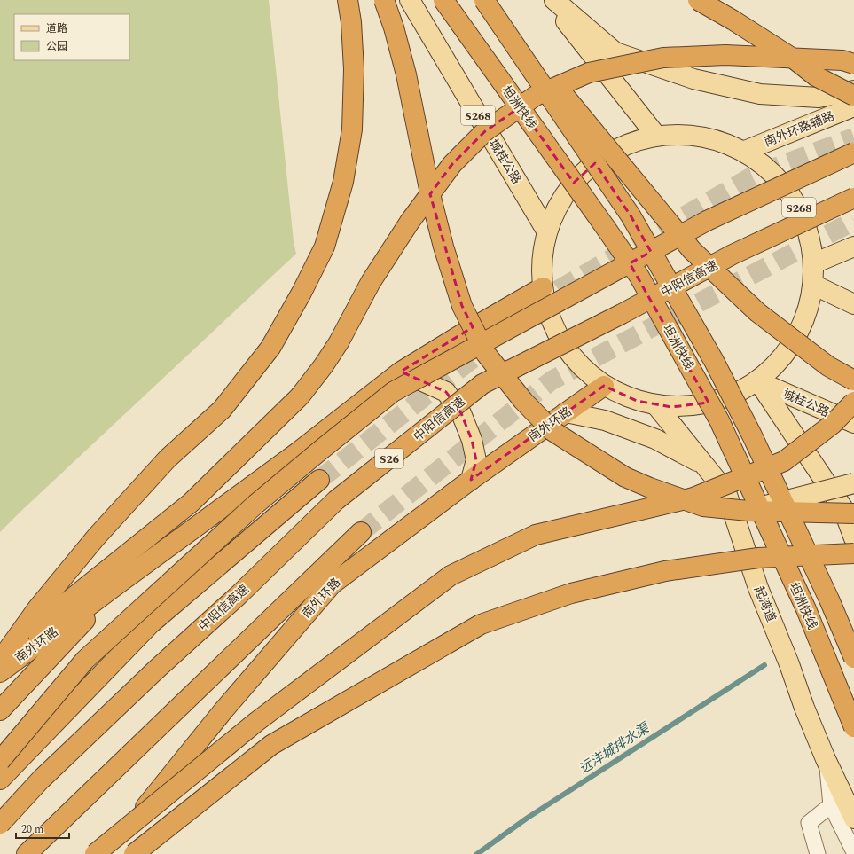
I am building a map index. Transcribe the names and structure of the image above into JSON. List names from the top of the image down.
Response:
{
  "streets": {
    "highway": [
      "坦洲快线",
      "中阳信高速",
      "南外环路",
      "S26"
    ],
    "main road": [
      "S268",
      "南外环路辅路",
      "城桂公路",
      "起湾道"
    ]
  },
  "crossings": [
    ["S268", "南外环路辅路"],
    ["S268", "城桂公路"],
    ["S268", "南外环路"],
    ["S268", "起湾道"]
  ],
  "water": ["远洋城排水渠"],
  "legend": ["道路", "公园"],
  "scale_bar": "20 m"
}
